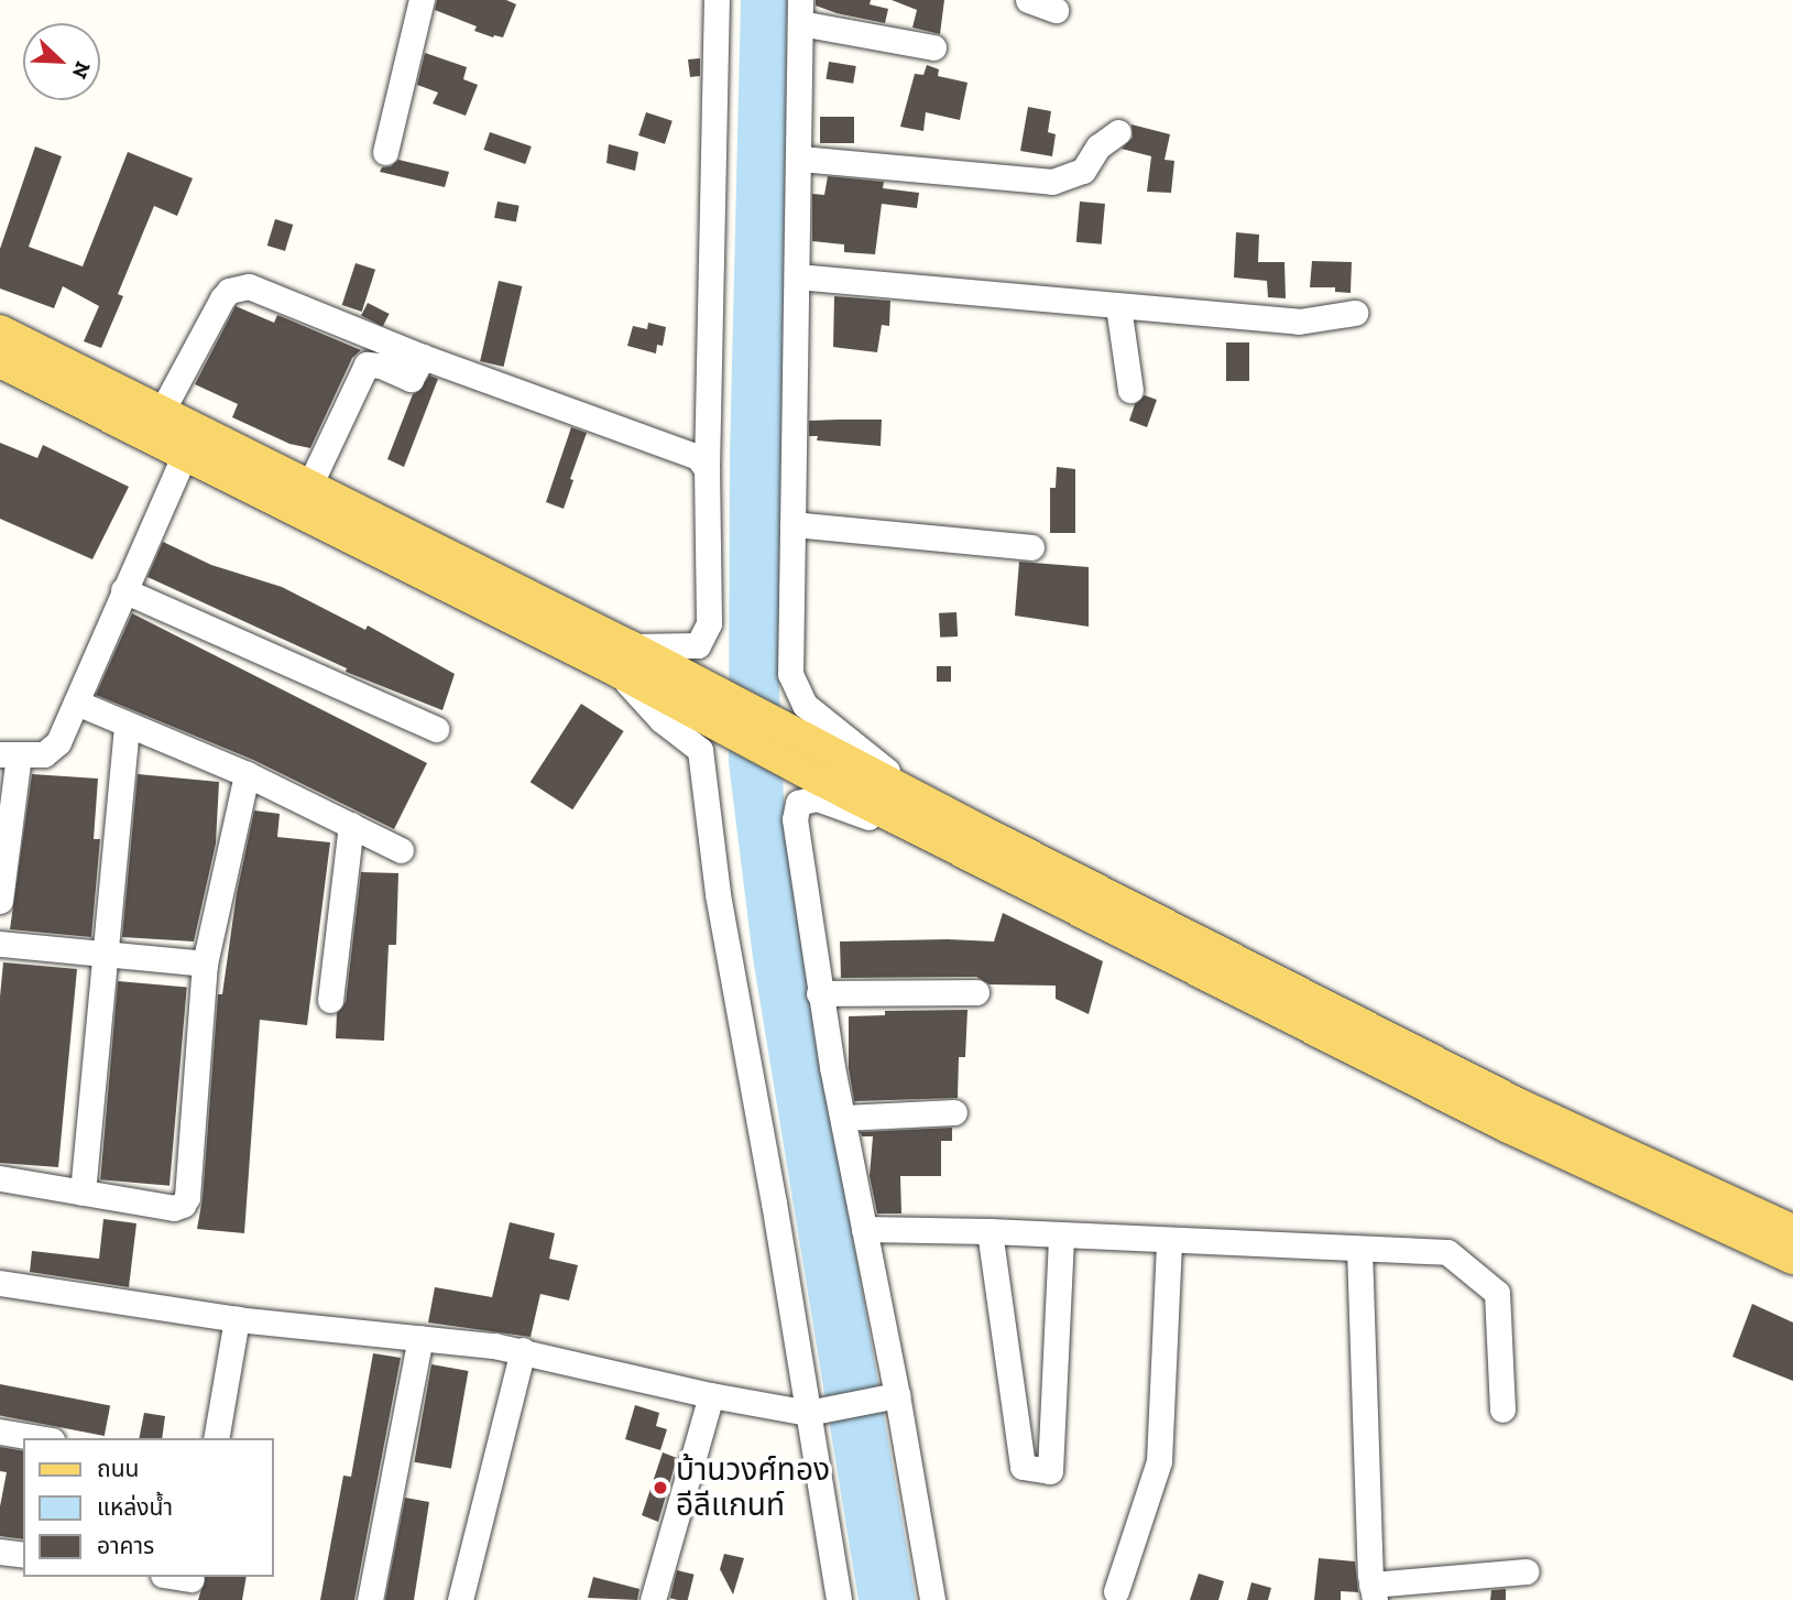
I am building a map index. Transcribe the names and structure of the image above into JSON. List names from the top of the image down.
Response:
{
  "places": ["บ้านวงศ์ทอง อีลีแกนท์"],
  "legend": ["ถนน", "แหล่งน้ำ", "อาคาร"],
  "north": "bottom right"
}
